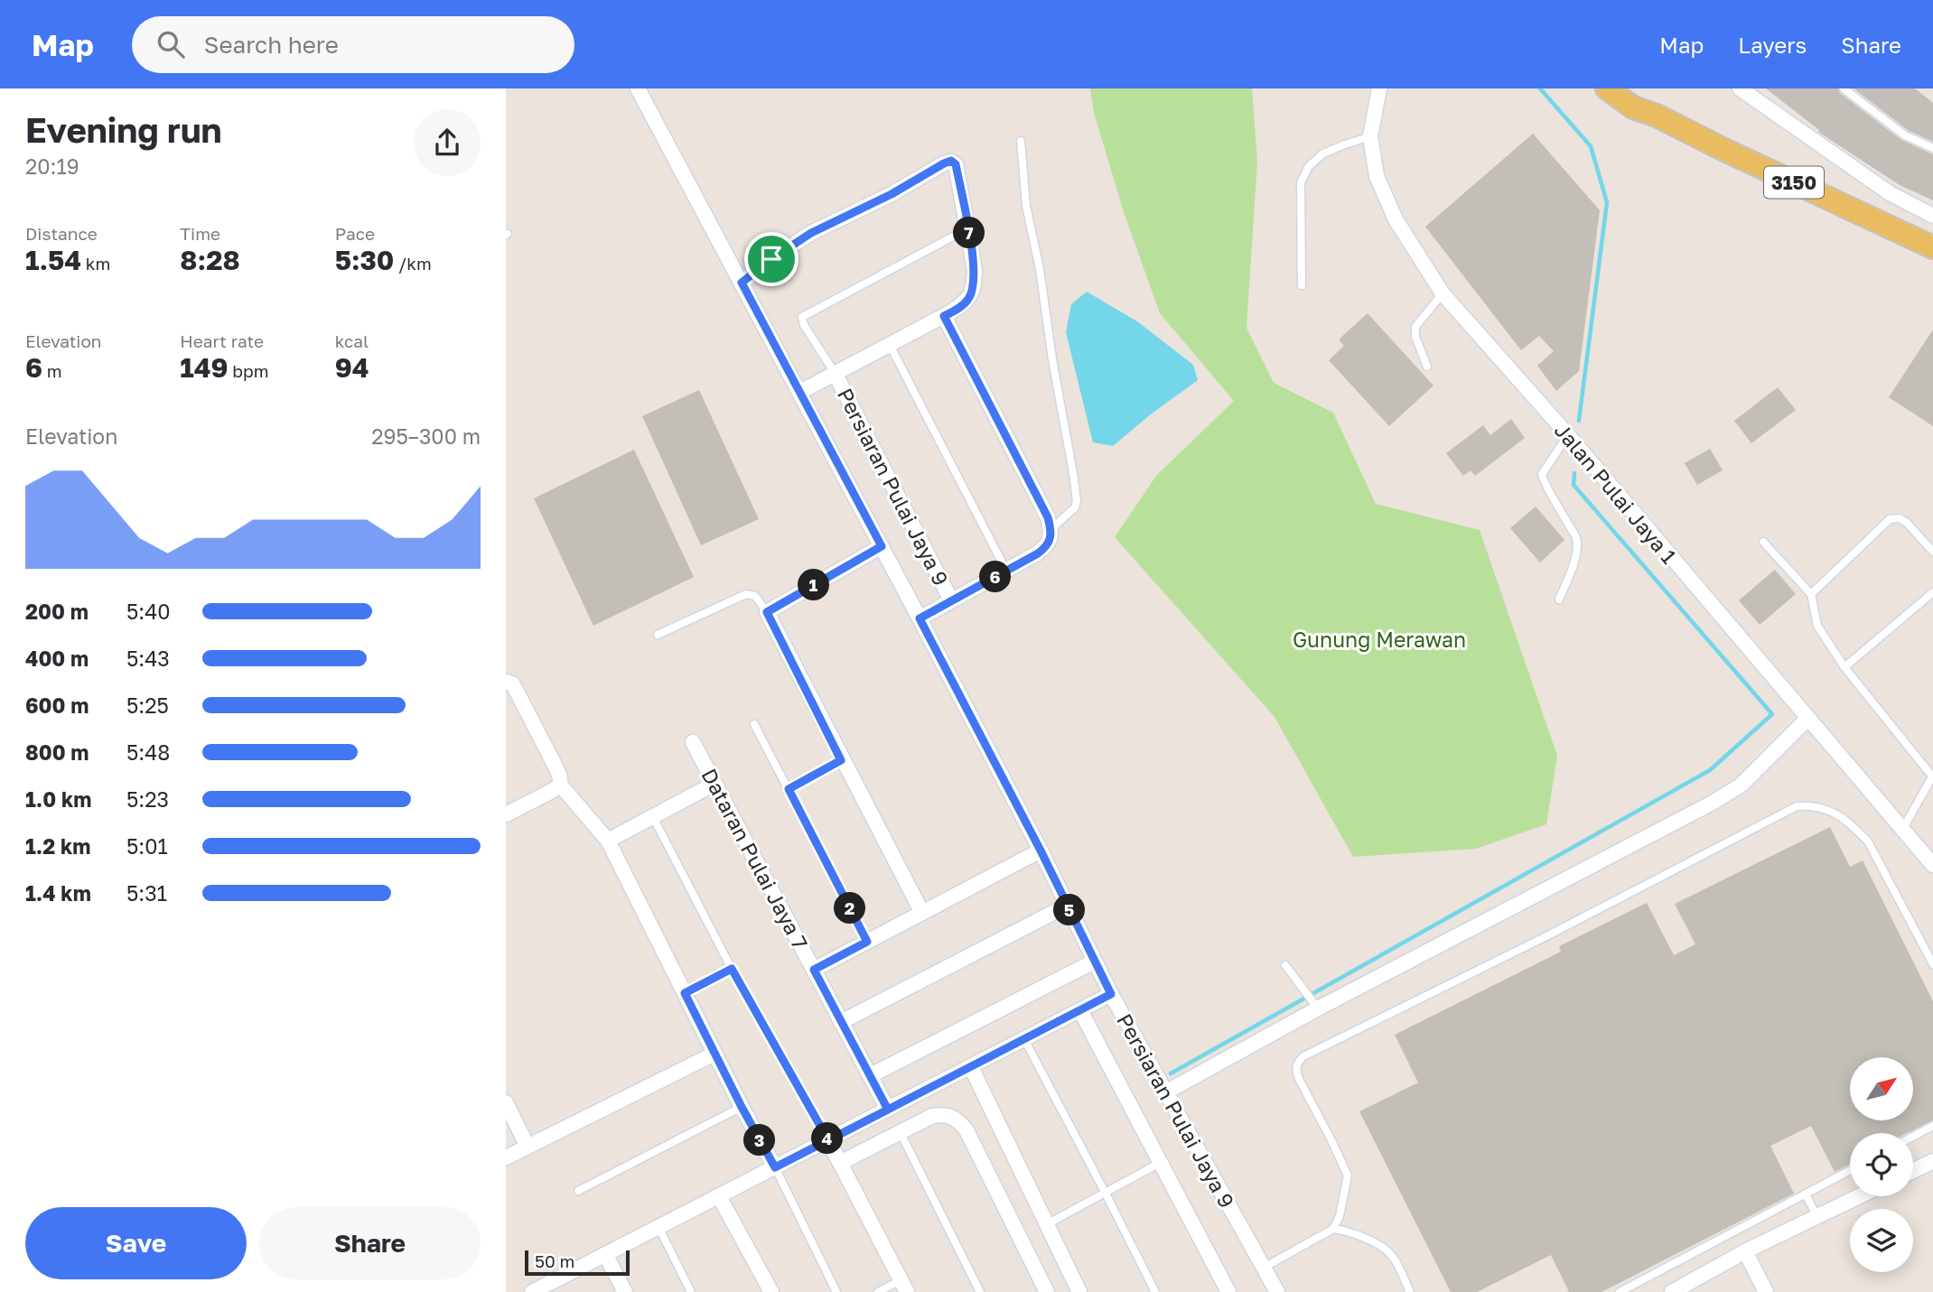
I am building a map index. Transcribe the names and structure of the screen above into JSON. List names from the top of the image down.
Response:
{
  "streets": {
    "main road": ["3150"],
    "street": ["Persiaran Pulai Jaya 9", "Jalan Pulai Jaya 1", "Dataran Pulai Jaya 7"]
  },
  "parks": ["Gunung Merawan"],
  "scale_bar": "50 m",
  "north": "top right",
  "page": {
    "header": "Map",
    "search": "Search here",
    "nav": ["Map", "Layers", "Share"],
    "heading": ["Evening run", "20:19"],
    "stats": [
      ["Distance", "1.54 km"],
      ["Time", "8:28"],
      ["Pace", "5:30 /km"],
      ["Elevation", "6 m"],
      ["Heart rate", "149 bpm"],
      ["kcal", "94"]
    ],
    "pins": [
      "7",
      "6",
      "1",
      "2",
      "5",
      "4",
      "3"
    ],
    "chart": ["Elevation", "295–300 m"],
    "list": [
      {
        "name": "200 m",
        "note": "5:40"
      },
      {
        "name": "400 m",
        "note": "5:43"
      },
      {
        "name": "600 m",
        "note": "5:25"
      },
      {
        "name": "800 m",
        "note": "5:48"
      },
      {
        "name": "1.0 km",
        "note": "5:23"
      },
      {
        "name": "1.2 km",
        "note": "5:01"
      },
      {
        "name": "1.4 km",
        "note": "5:31"
      }
    ],
    "buttons": ["Save", "Share"],
    "scale": "50 m"
  }
}
